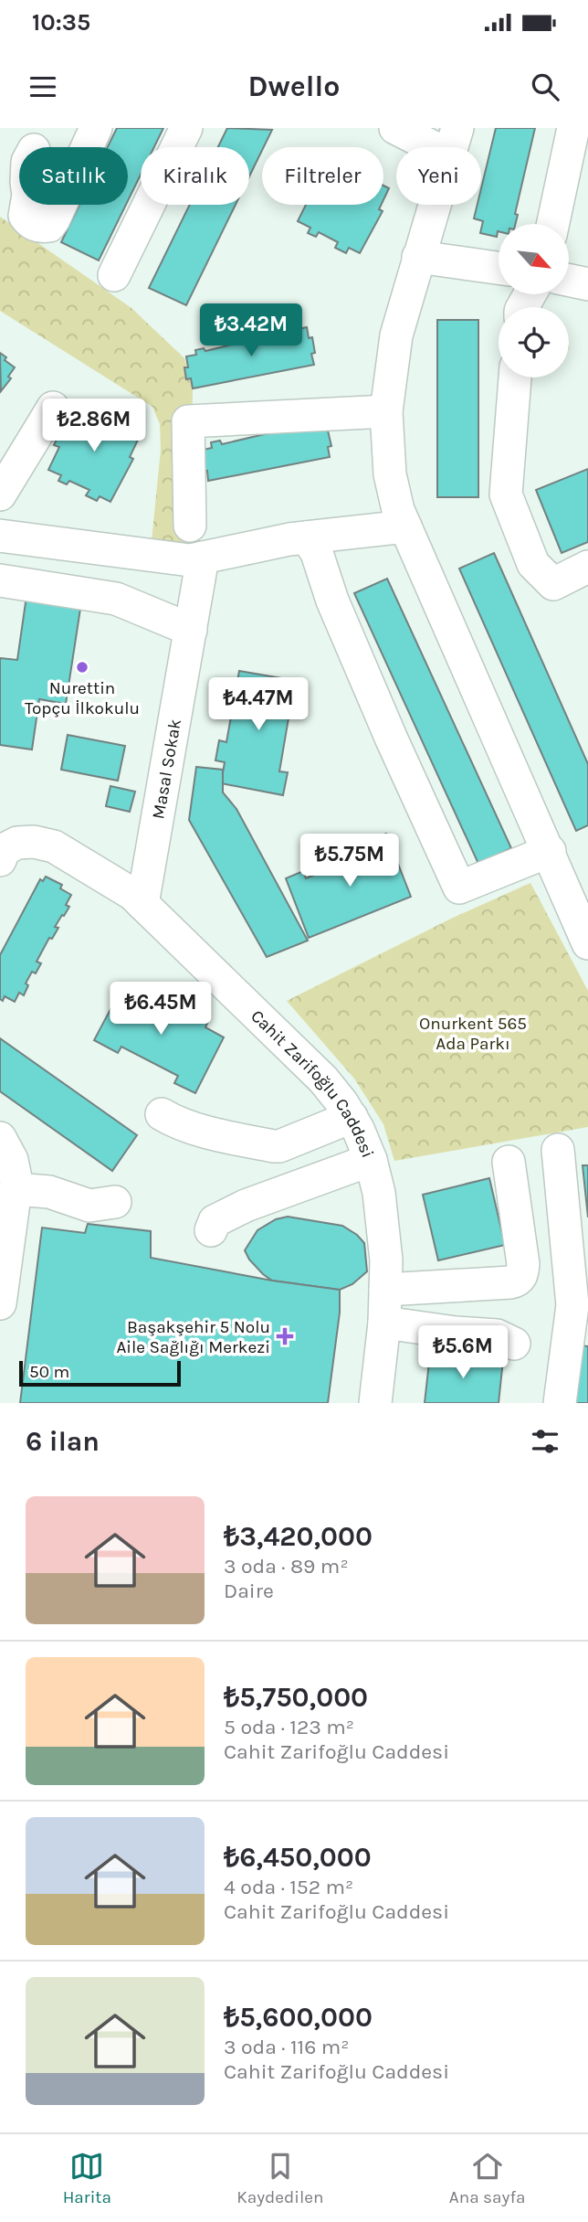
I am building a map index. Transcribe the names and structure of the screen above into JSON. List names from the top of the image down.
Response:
{
  "streets": {
    "street": ["Masal Sokak", "Cahit Zarifoğlu Caddesi"]
  },
  "crossings": [
    ["Masal Sokak", "Cahit Zarifoğlu Caddesi"]
  ],
  "parks": ["Onurkent 565 Ada Parkı"],
  "places": {
    "other": ["Nurettin Topçu İlkokulu"],
    "health": ["Başakşehir 5 Nolu Aile Sağlığı Merkezi"]
  },
  "scale_bar": "50 m",
  "north": "bottom right",
  "page": {
    "status": "10:35",
    "header": "Dwello",
    "chip": [
      "Satılık",
      "Kiralık",
      "Filtreler",
      "Yeni"
    ],
    "price": [
      "₺3.42M",
      "₺2.86M",
      "₺4.47M",
      "₺5.75M",
      "₺6.45M",
      "₺5.6M"
    ],
    "scale": "50 m",
    "heading": "6 ilan",
    "list": [
      {
        "name": "₺3,420,000",
        "note": "3 oda · 89 m² · Daire"
      },
      {
        "name": "₺5,750,000",
        "note": "5 oda · 123 m² · Cahit Zarifoğlu Caddesi"
      },
      {
        "name": "₺6,450,000",
        "note": "4 oda · 152 m² · Cahit Zarifoğlu Caddesi"
      },
      {
        "name": "₺5,600,000",
        "note": "3 oda · 116 m² · Cahit Zarifoğlu Caddesi"
      }
    ],
    "tabs": ["Harita", "Kaydedilen", "Ana sayfa"]
  }
}
